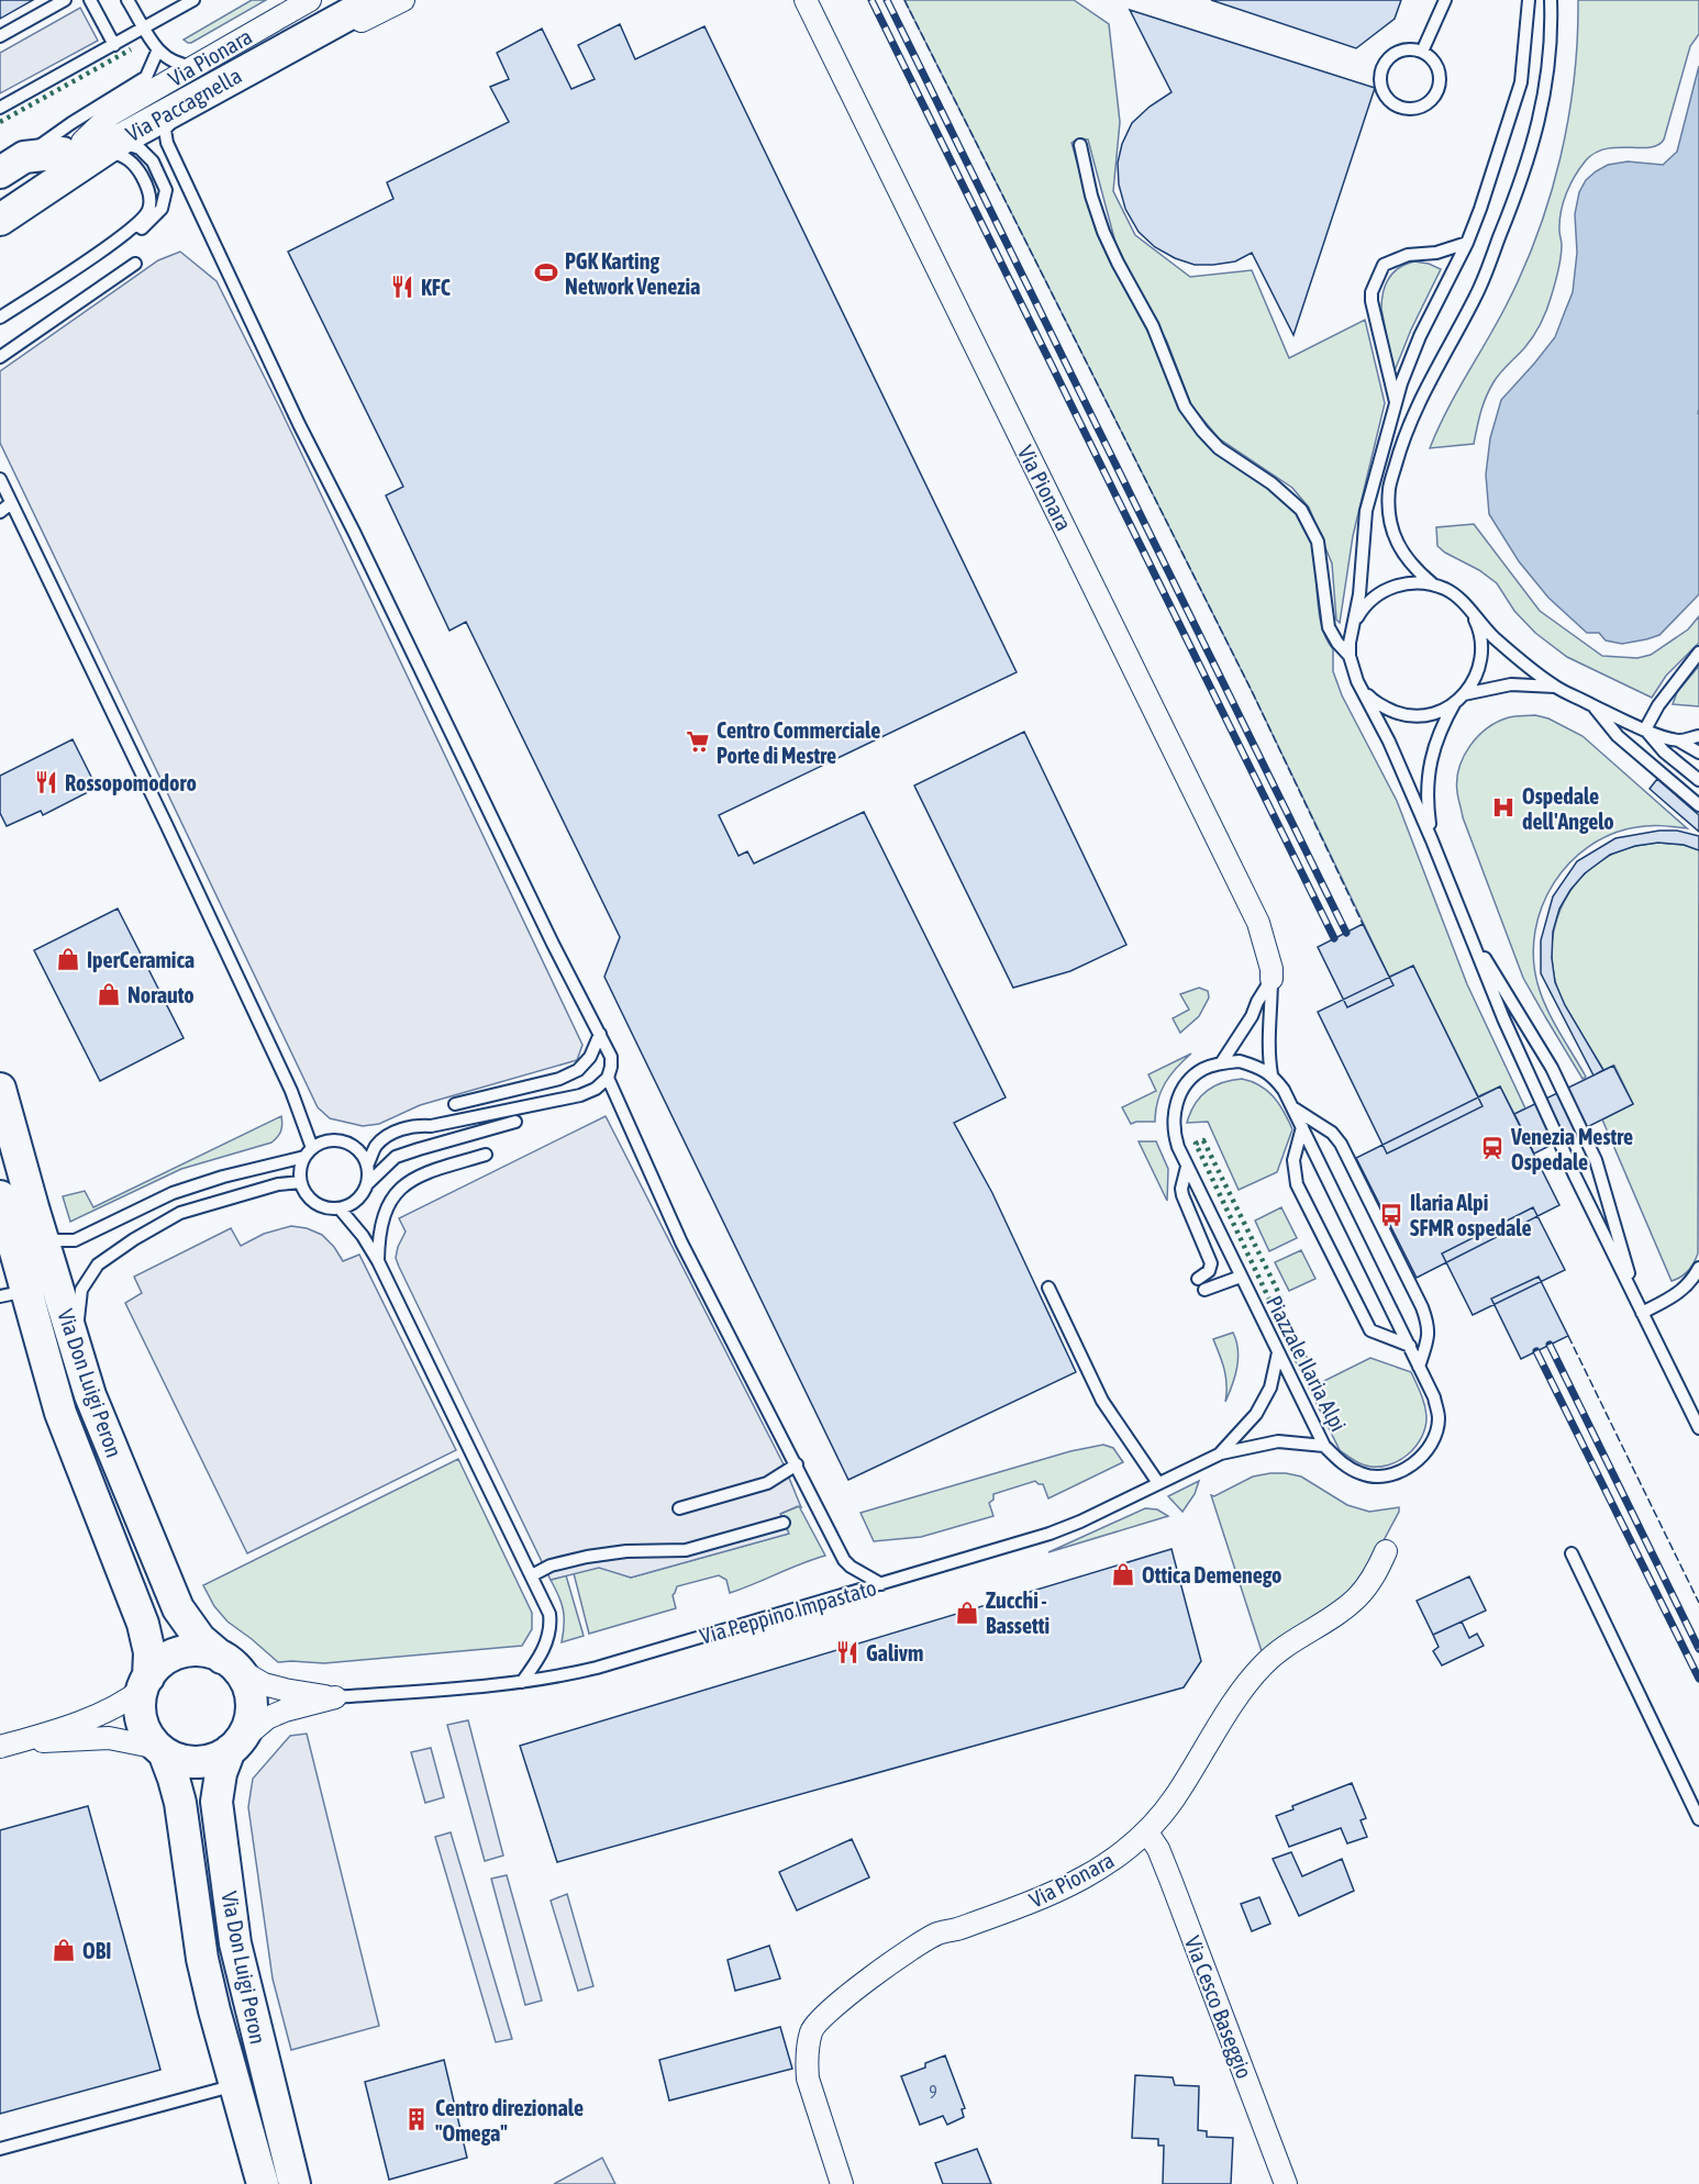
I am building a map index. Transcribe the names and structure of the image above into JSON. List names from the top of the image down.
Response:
{
  "streets": {
    "street": [
      "Via Pionara",
      "Via Paccagnella",
      "Via Don Luigi Peron",
      "Via Peppino Impastato",
      "Via Cesco Baseggio"
    ],
    "lane": ["Piazzale Ilaria Alpi"]
  },
  "crossings": [
    ["Via Pionara", "Via Paccagnella"],
    ["Via Pionara", "Piazzale Ilaria Alpi"],
    ["Via Pionara", "Via Cesco Baseggio"],
    ["Piazzale Ilaria Alpi", "Via Peppino Impastato"],
    ["Via Don Luigi Peron", "Via Peppino Impastato"]
  ],
  "places": {
    "sports": ["PGK Karting Network Venezia"],
    "restaurant": ["KFC", "Rossopomodoro", "Galivm"],
    "supermarket": ["Centro Commerciale Porte di Mestre"],
    "hospital": ["Ospedale dell'Angelo"],
    "shop": [
      "IperCeramica",
      "Norauto",
      "Ottica Demenego",
      "Zucchi - Bassetti",
      "OBI"
    ],
    "station": ["Venezia Mestre Ospedale"],
    "bus stop": ["Ilaria Alpi SFMR ospedale"],
    "building": ["Centro direzionale \"Omega\""]
  },
  "house_numbers": ["9"]
}
